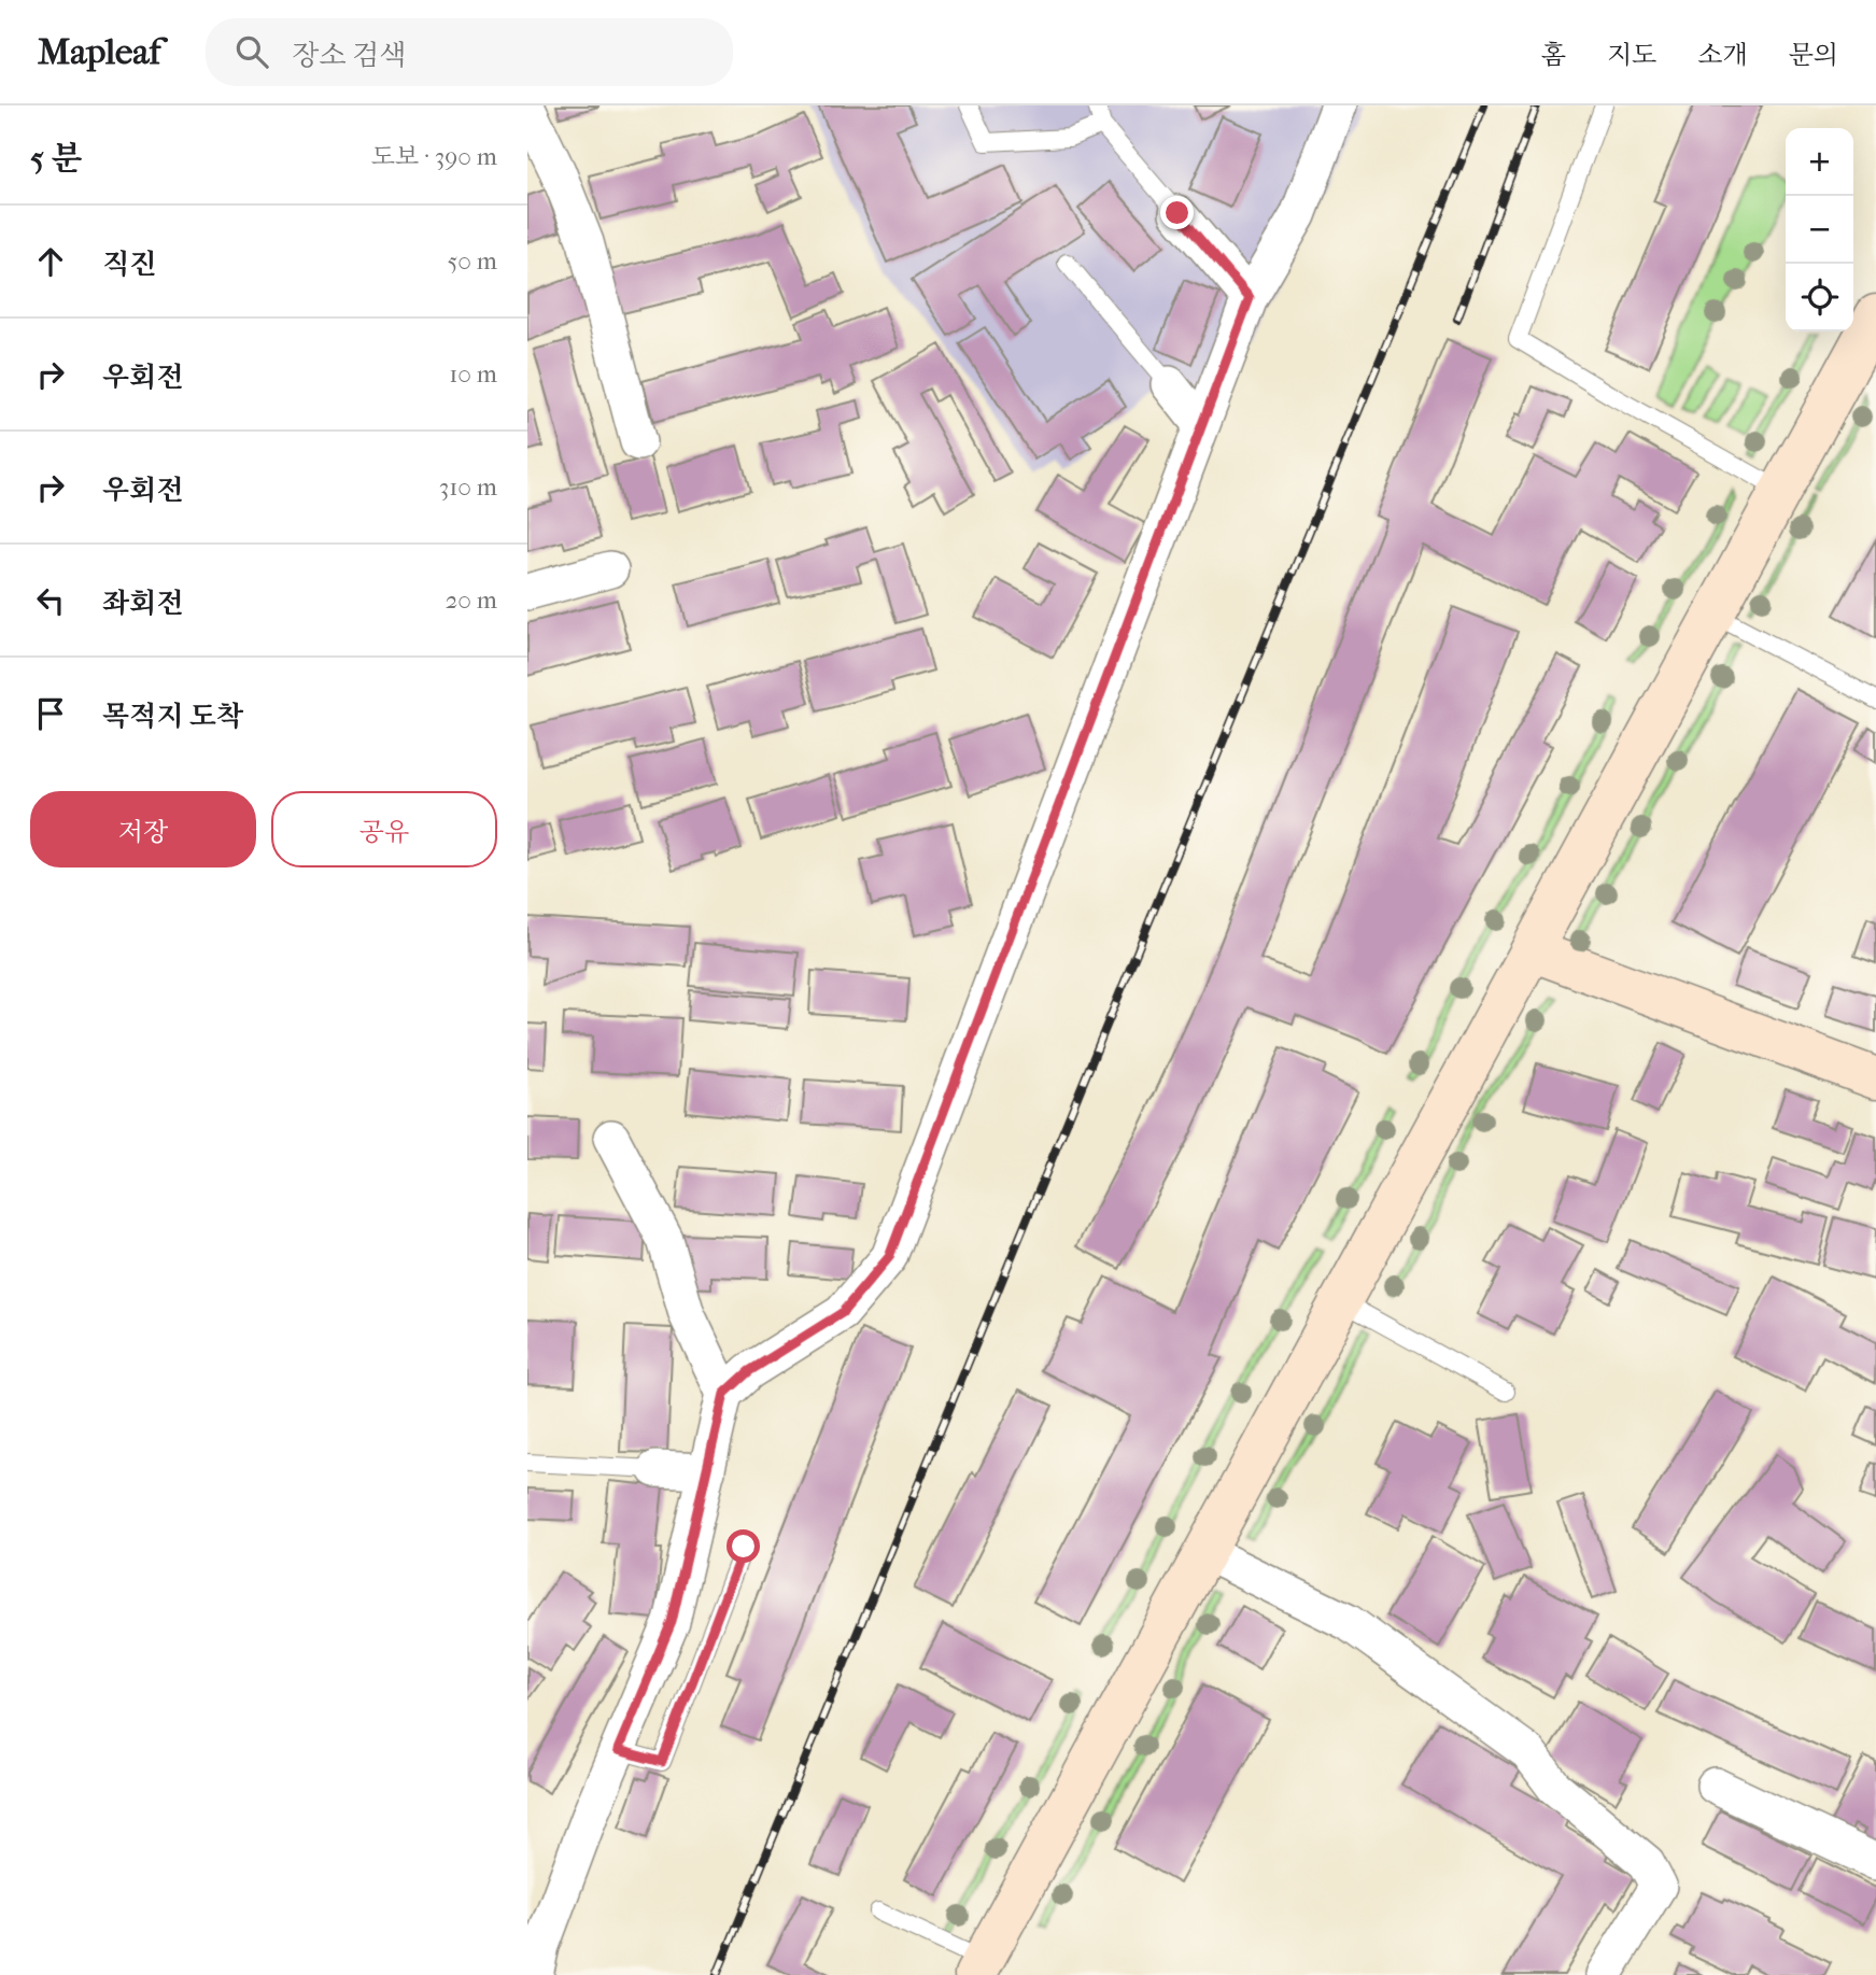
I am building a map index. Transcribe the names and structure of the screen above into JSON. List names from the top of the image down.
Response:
{
  "page": {
    "header": "Mapleaf",
    "search": "장소 검색",
    "nav": [
      "홈",
      "지도",
      "소개",
      "문의"
    ],
    "heading": ["5 분", "도보 · 390 m"],
    "map_buttons": ["+", "−"],
    "list": [
      ["직진", "50 m"],
      ["우회전", "10 m"],
      ["우회전", "310 m"],
      ["좌회전", "20 m"],
      "목적지 도착"
    ],
    "buttons": ["저장", "공유"]
  }
}
